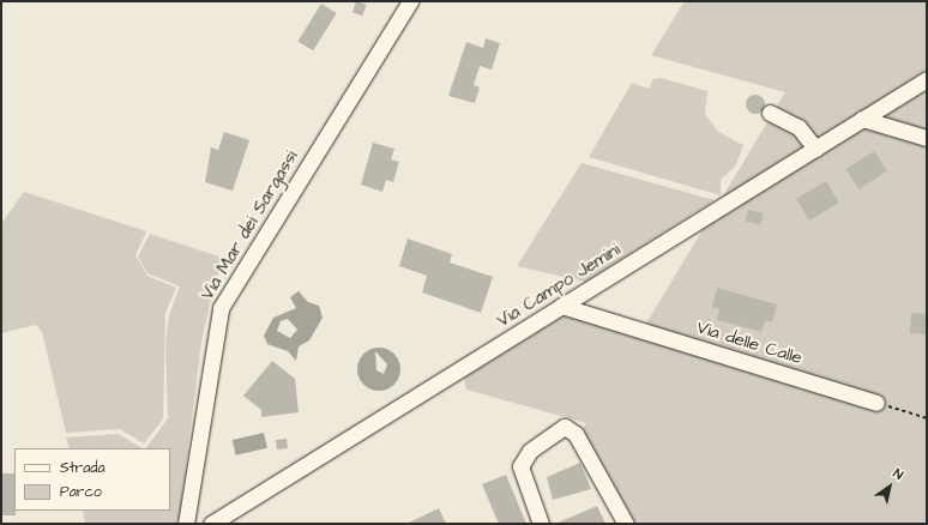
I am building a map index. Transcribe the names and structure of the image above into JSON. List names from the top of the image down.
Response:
{
  "streets": {
    "street": ["Via Mar dei Sargassi", "Via Campo Jemini", "Via delle Calle"]
  },
  "crossings": [
    ["Via Campo Jemini", "Via delle Calle"]
  ],
  "legend": ["Strada", "Parco"],
  "north": "top right"
}
